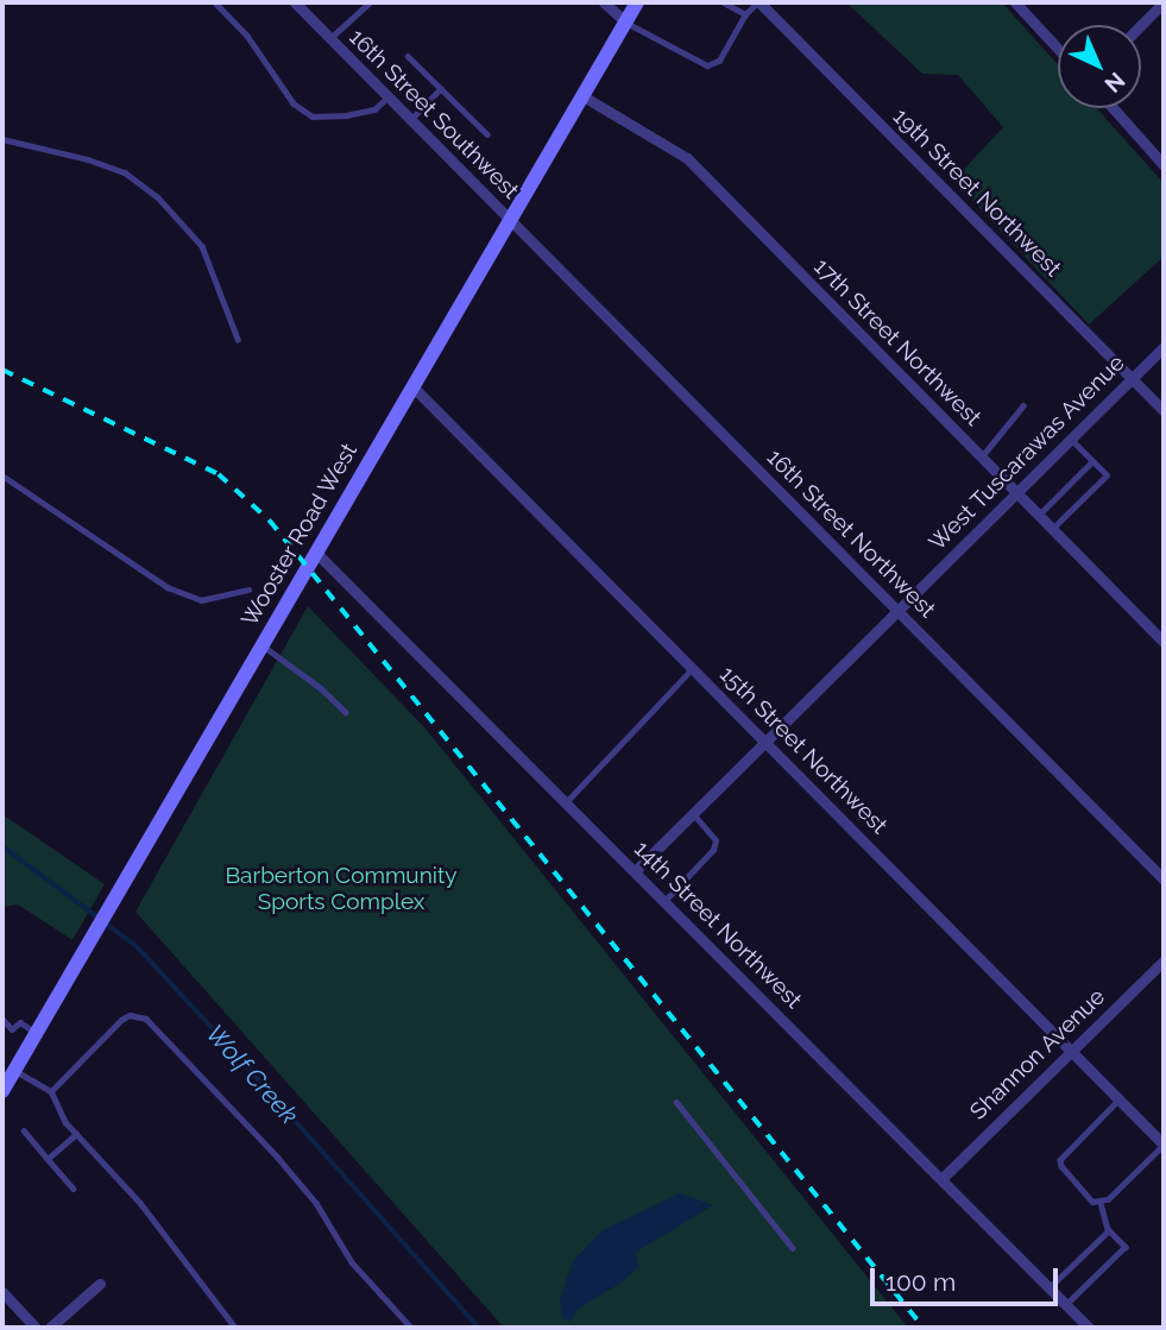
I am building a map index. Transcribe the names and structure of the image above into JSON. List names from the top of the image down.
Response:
{
  "streets": {
    "main road": ["Wooster Road West"],
    "street": [
      "16th Street Southwest",
      "19th Street Northwest",
      "17th Street Northwest",
      "West Tuscarawas Avenue",
      "16th Street Northwest",
      "15th Street Northwest",
      "14th Street Northwest",
      "Shannon Avenue"
    ]
  },
  "crossings": [
    ["16th Street Southwest", "16th Street Northwest"],
    ["16th Street Southwest", "Wooster Road West"],
    ["19th Street Northwest", "West Tuscarawas Avenue"],
    ["17th Street Northwest", "West Tuscarawas Avenue"],
    ["17th Street Northwest", "Wooster Road West"],
    ["West Tuscarawas Avenue", "16th Street Northwest"],
    ["West Tuscarawas Avenue", "15th Street Northwest"],
    ["West Tuscarawas Avenue", "14th Street Northwest"],
    ["16th Street Northwest", "Wooster Road West"],
    ["Wooster Road West", "15th Street Northwest"],
    ["Wooster Road West", "14th Street Northwest"],
    ["15th Street Northwest", "Shannon Avenue"],
    ["14th Street Northwest", "Shannon Avenue"]
  ],
  "water": ["Wolf Creek"],
  "parks": ["Barberton Community Sports Complex"],
  "scale_bar": "100 m",
  "north": "bottom right"
}
